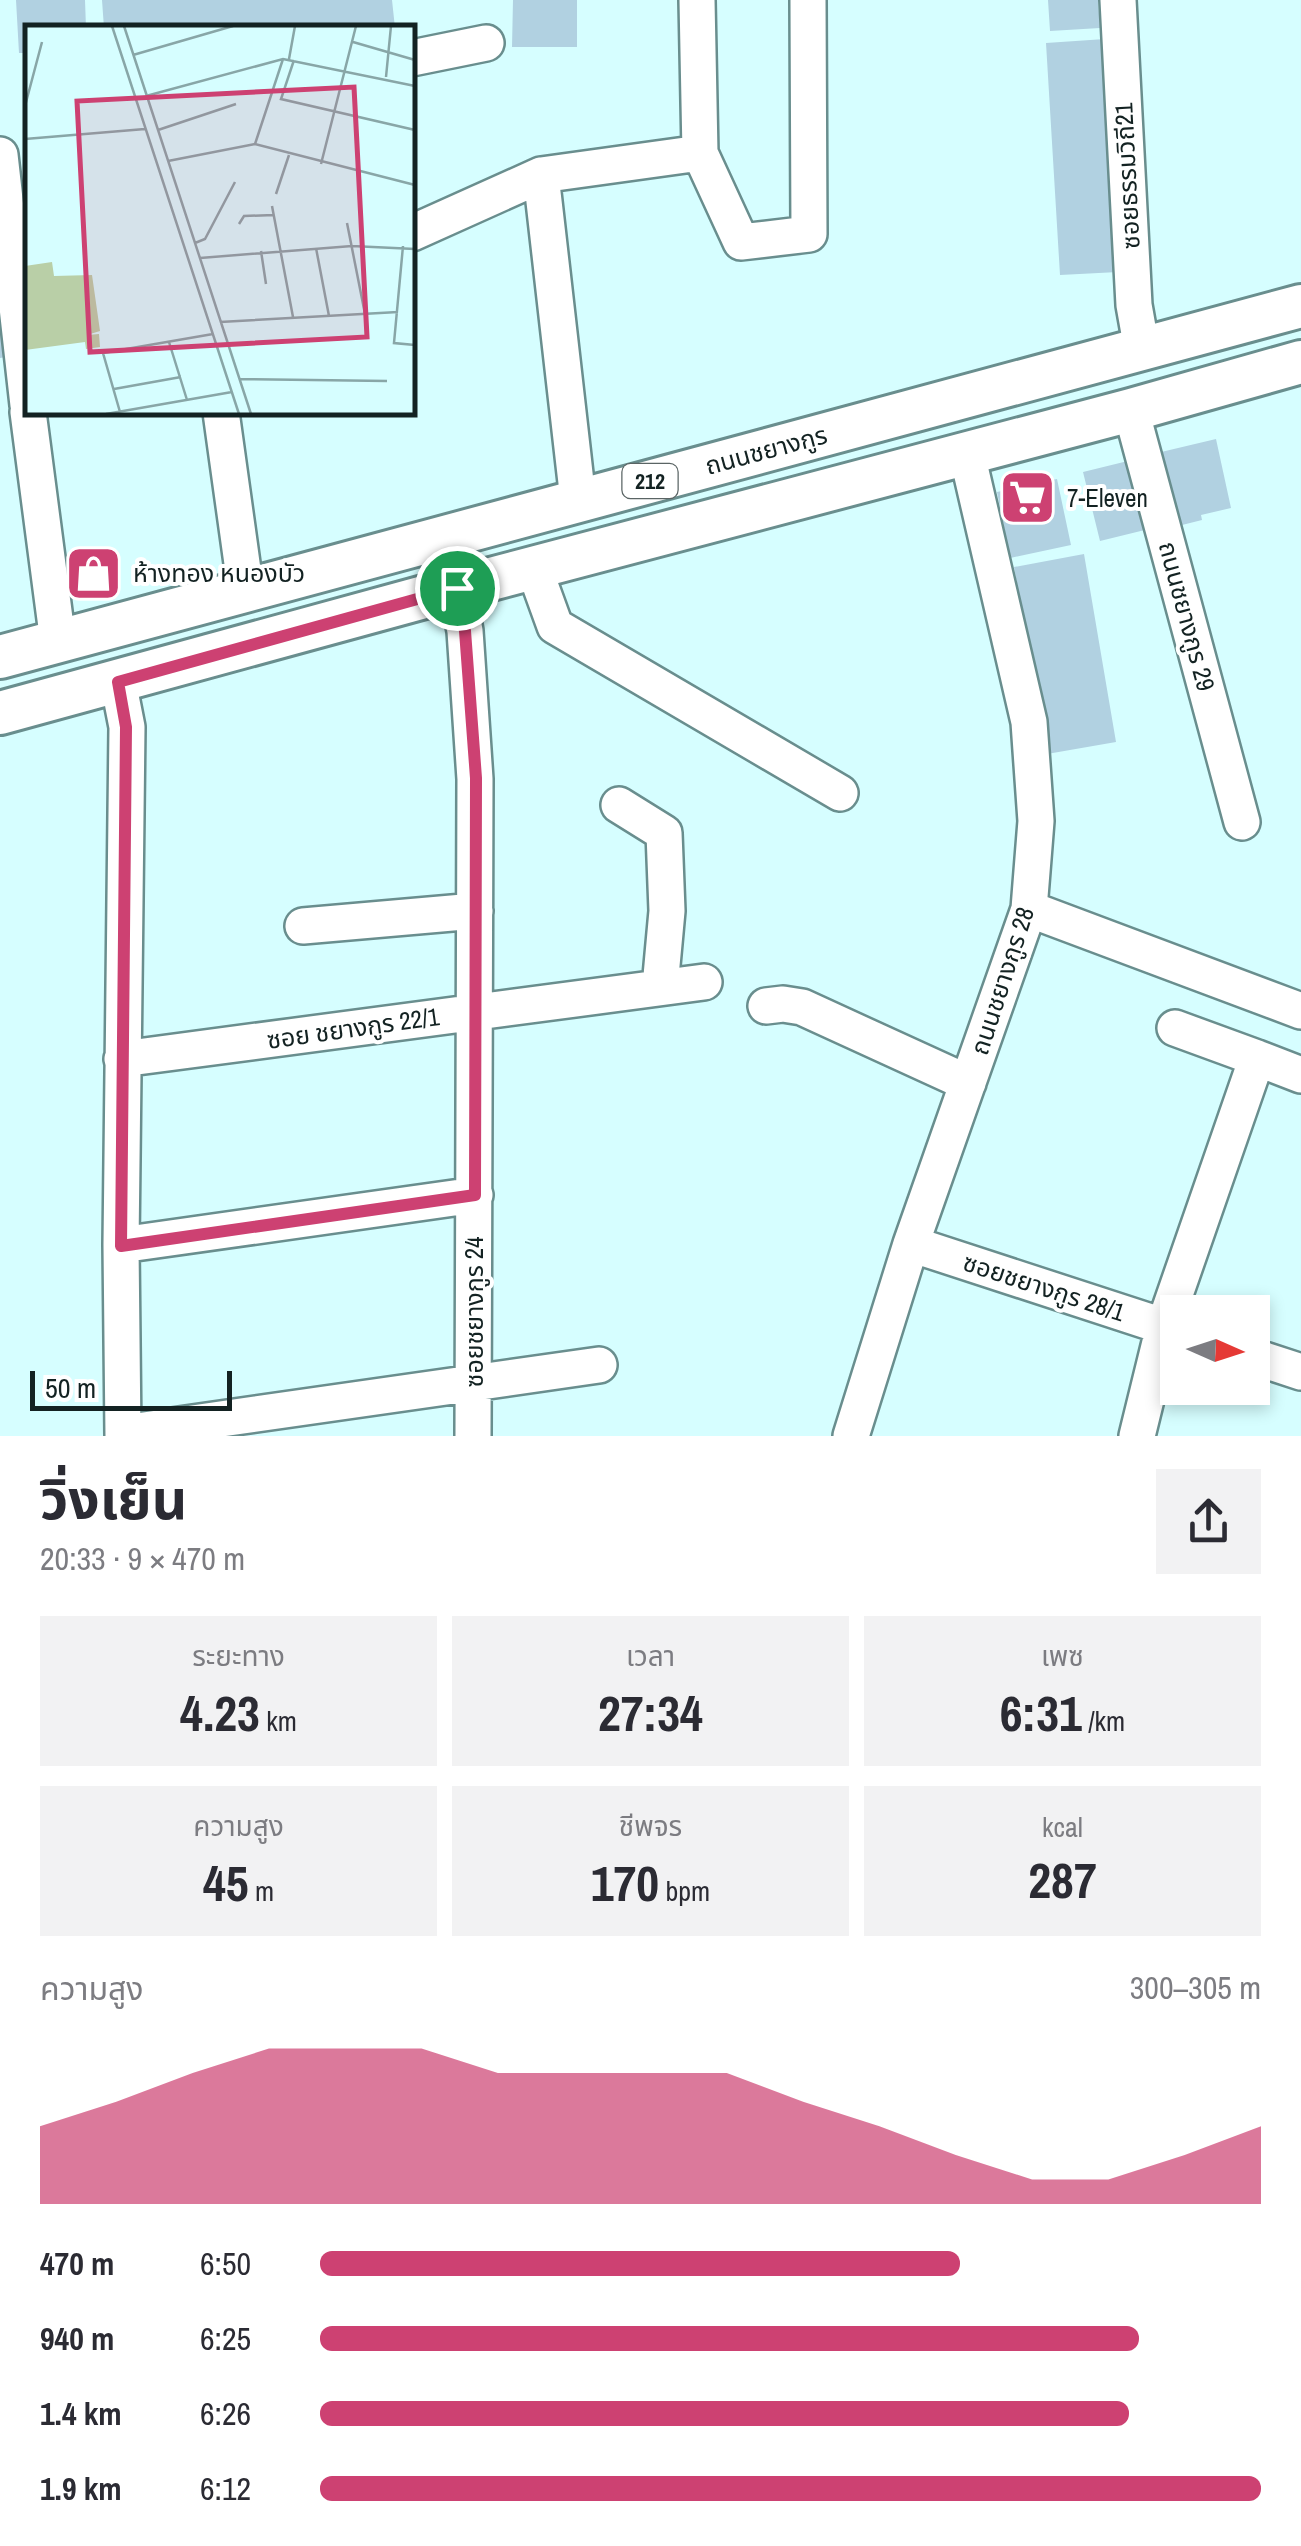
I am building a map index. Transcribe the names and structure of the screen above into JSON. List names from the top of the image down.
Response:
{
  "streets": {
    "main road": ["ถนนชยางกูร", "212"],
    "street": [
      "ซอยธรรมวิถี21",
      "ถนนชยางกูร 29",
      "ถนนชยางกูร 28",
      "ซอย ชยางกูร 22/1",
      "ซอยชยางกูร 28/1",
      "ซอยชยางกูร 24"
    ]
  },
  "crossings": [
    ["ซอยธรรมวิถี21", "ถนนชยางกูร"],
    ["212", "ถนนชยางกูร 29"],
    ["212", "ถนนชยางกูร 28"],
    ["212", "ซอยชยางกูร 24"],
    ["ถนนชยางกูร 28", "ซอยชยางกูร 28/1"],
    ["ซอย ชยางกูร 22/1", "ซอยชยางกูร 24"]
  ],
  "places": {
    "supermarket": ["7-Eleven"],
    "shop": ["ห้างทอง หนองบัว"]
  },
  "scale_bar": "50 m",
  "north": "right",
  "page": {
    "scale": "50 m",
    "heading": ["วิ่งเย็น", "20:33 · 9 × 470 m"],
    "stats": [
      ["ระยะทาง", "4.23 km"],
      ["เวลา", "27:34"],
      ["เพซ", "6:31 /km"],
      ["ความสูง", "45 m"],
      ["ชีพจร", "170 bpm"],
      ["kcal", "287"]
    ],
    "chart": ["ความสูง", "300–305 m"],
    "list": [
      {
        "name": "470 m",
        "note": "6:50"
      },
      {
        "name": "940 m",
        "note": "6:25"
      },
      {
        "name": "1.4 km",
        "note": "6:26"
      },
      {
        "name": "1.9 km",
        "note": "6:12"
      }
    ]
  }
}
